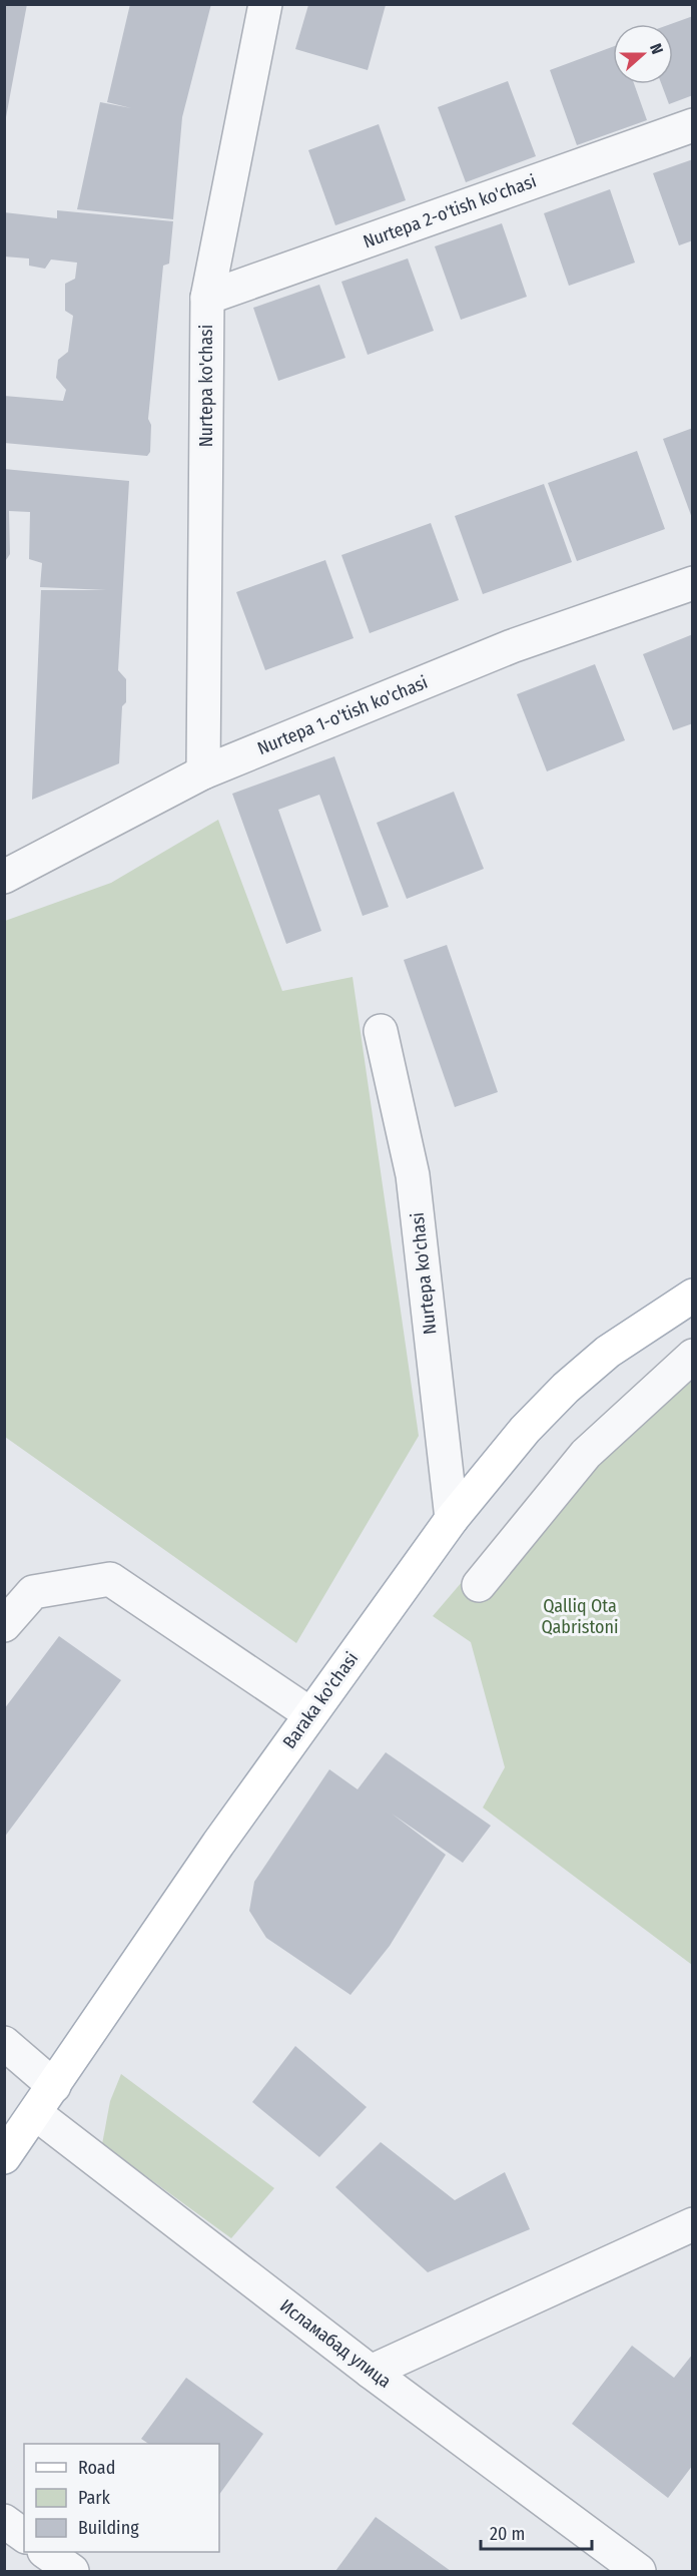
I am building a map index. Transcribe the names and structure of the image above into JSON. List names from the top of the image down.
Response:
{
  "streets": {
    "main road": ["Baraka ko'chasi"],
    "street": [
      "Nurtepa 2-o'tish ko'chasi",
      "Nurtepa ko'chasi",
      "Nurtepa 1-o'tish ko'chasi",
      "Исламабад улица"
    ]
  },
  "crossings": [
    ["Nurtepa 2-o'tish ko'chasi", "Nurtepa ko'chasi"],
    ["Nurtepa ko'chasi", "Nurtepa 1-o'tish ko'chasi"],
    ["Nurtepa ko'chasi", "Baraka ko'chasi"],
    ["Baraka ko'chasi", "Исламабад улица"]
  ],
  "parks": ["Qalliq Ota Qabristoni"],
  "legend": ["Road", "Park", "Building"],
  "scale_bar": "20 m",
  "north": "right"
}
